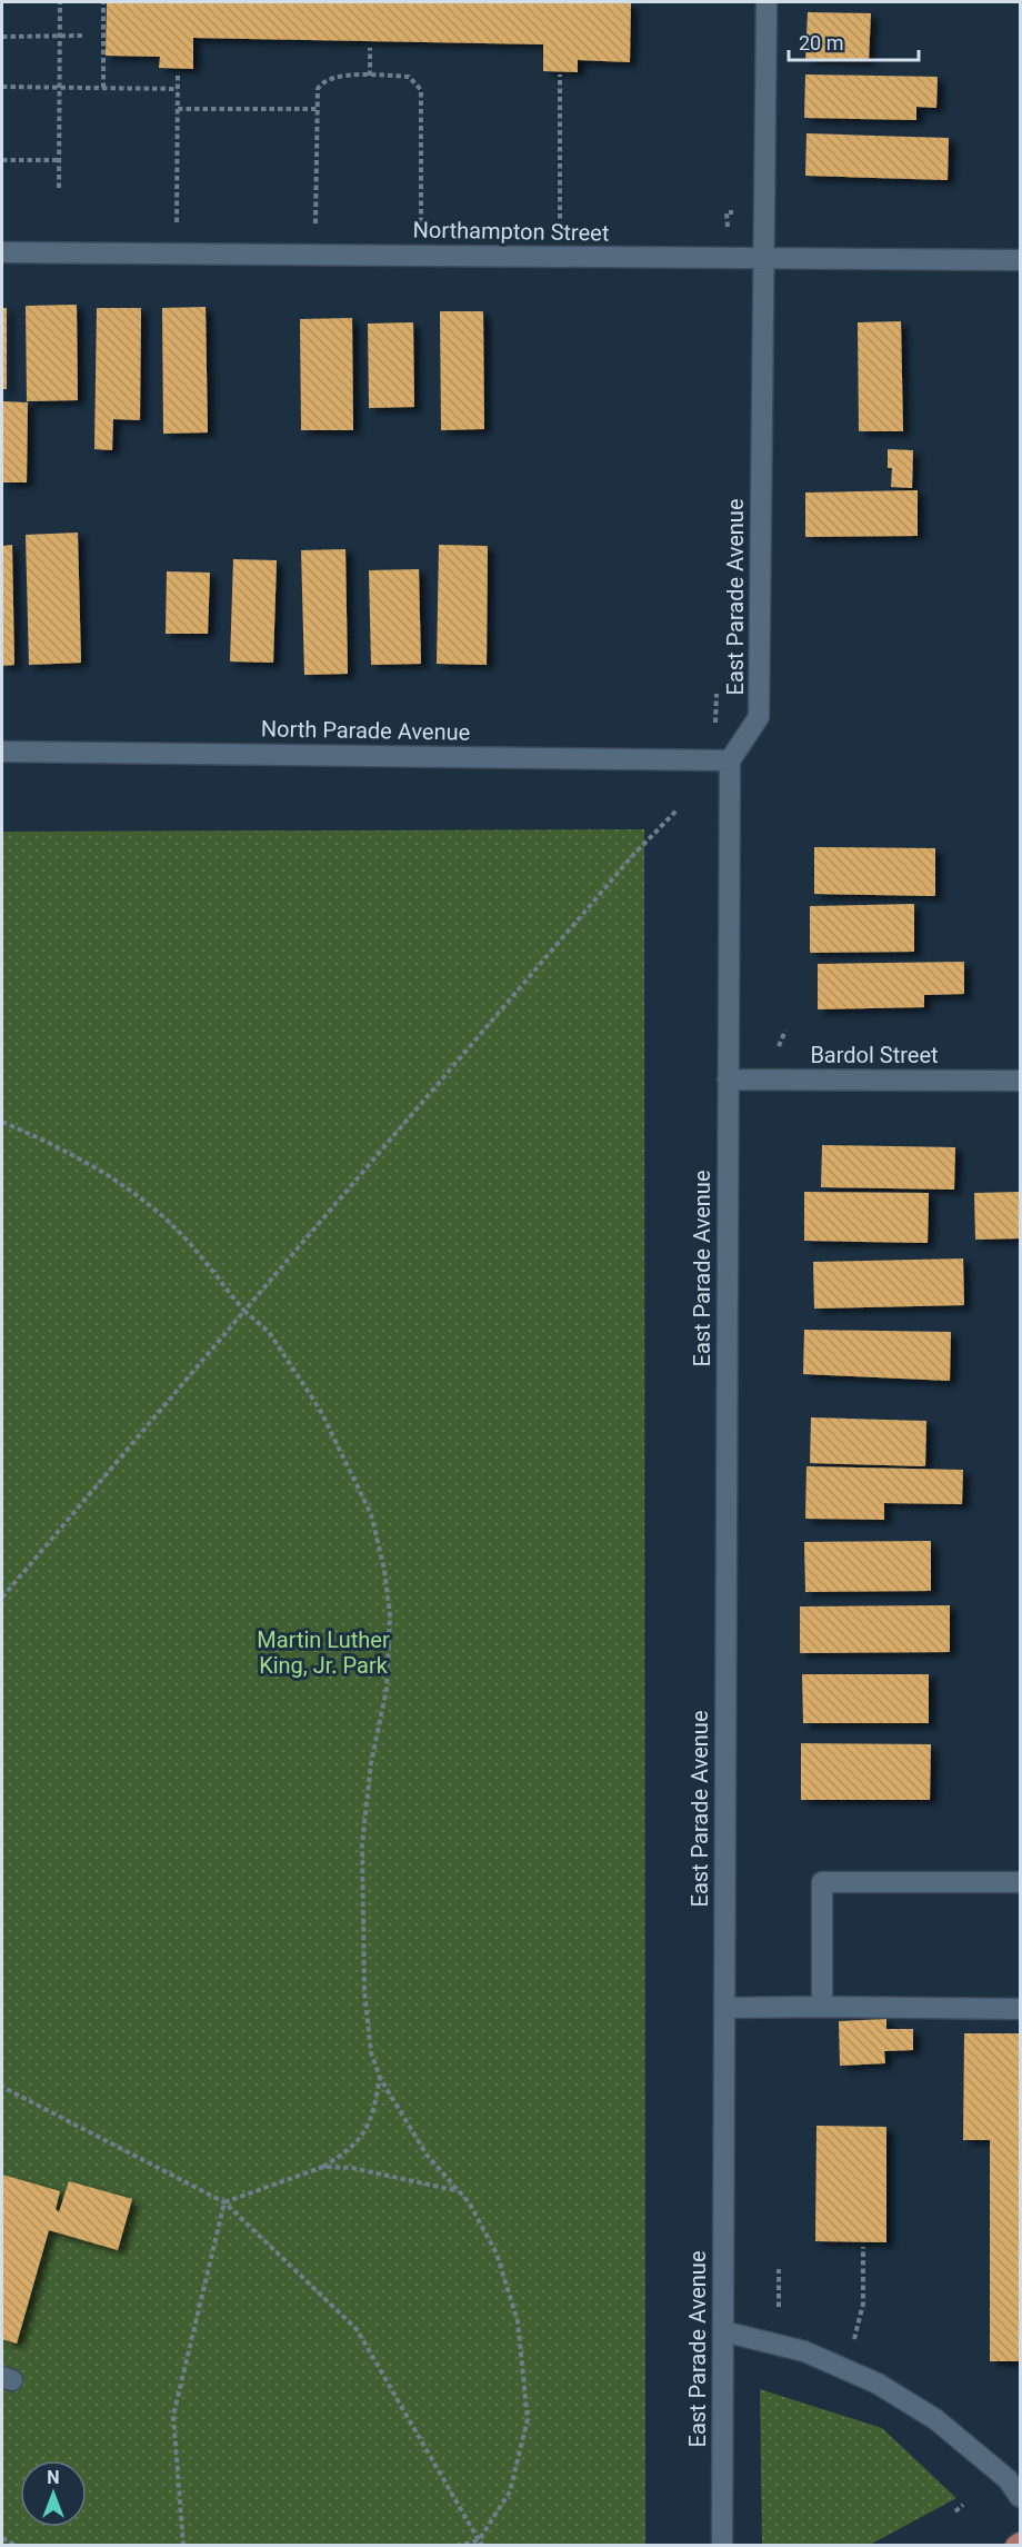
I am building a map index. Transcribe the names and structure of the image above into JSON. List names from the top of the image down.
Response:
{
  "streets": {
    "street": [
      "Northampton Street",
      "East Parade Avenue",
      "North Parade Avenue",
      "Bardol Street"
    ]
  },
  "crossings": [
    ["Northampton Street", "East Parade Avenue"],
    ["East Parade Avenue", "North Parade Avenue"],
    ["East Parade Avenue", "Bardol Street"]
  ],
  "parks": ["Martin Luther King, Jr. Park"],
  "scale_bar": "20 m",
  "north": "top"
}
